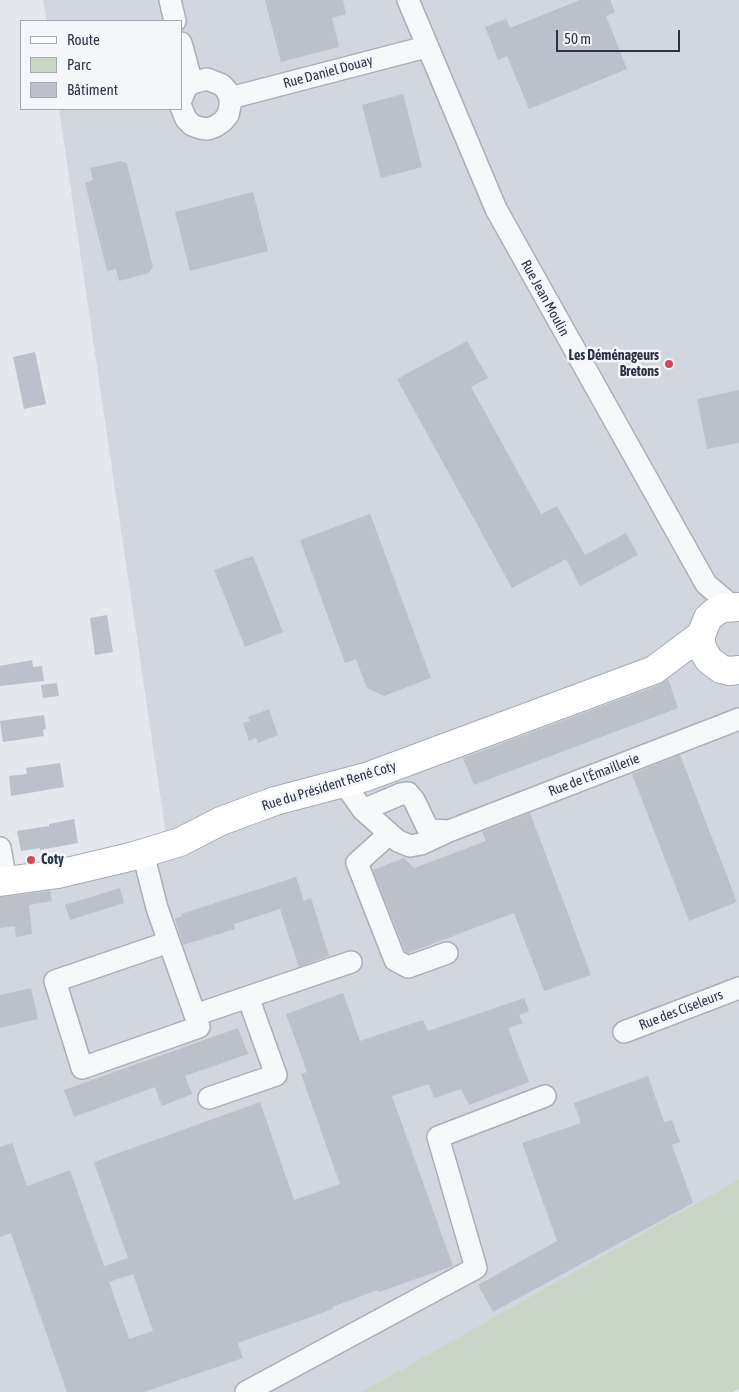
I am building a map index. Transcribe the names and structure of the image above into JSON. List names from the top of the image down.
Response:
{
  "streets": {
    "main road": ["Rue du Président René Coty"],
    "street": [
      "Rue Daniel Douay",
      "Rue Jean Moulin",
      "Rue de l'Émaillerie",
      "Rue des Ciseleurs"
    ]
  },
  "crossings": [
    ["Rue Daniel Douay", "Rue Jean Moulin"],
    ["Rue Jean Moulin", "Rue du Président René Coty"],
    ["Rue de l'Émaillerie", "Rue du Président René Coty"]
  ],
  "places": ["Les Déménageurs Bretons", "Coty"],
  "legend": ["Route", "Parc", "Bâtiment"],
  "scale_bar": "50 m"
}
